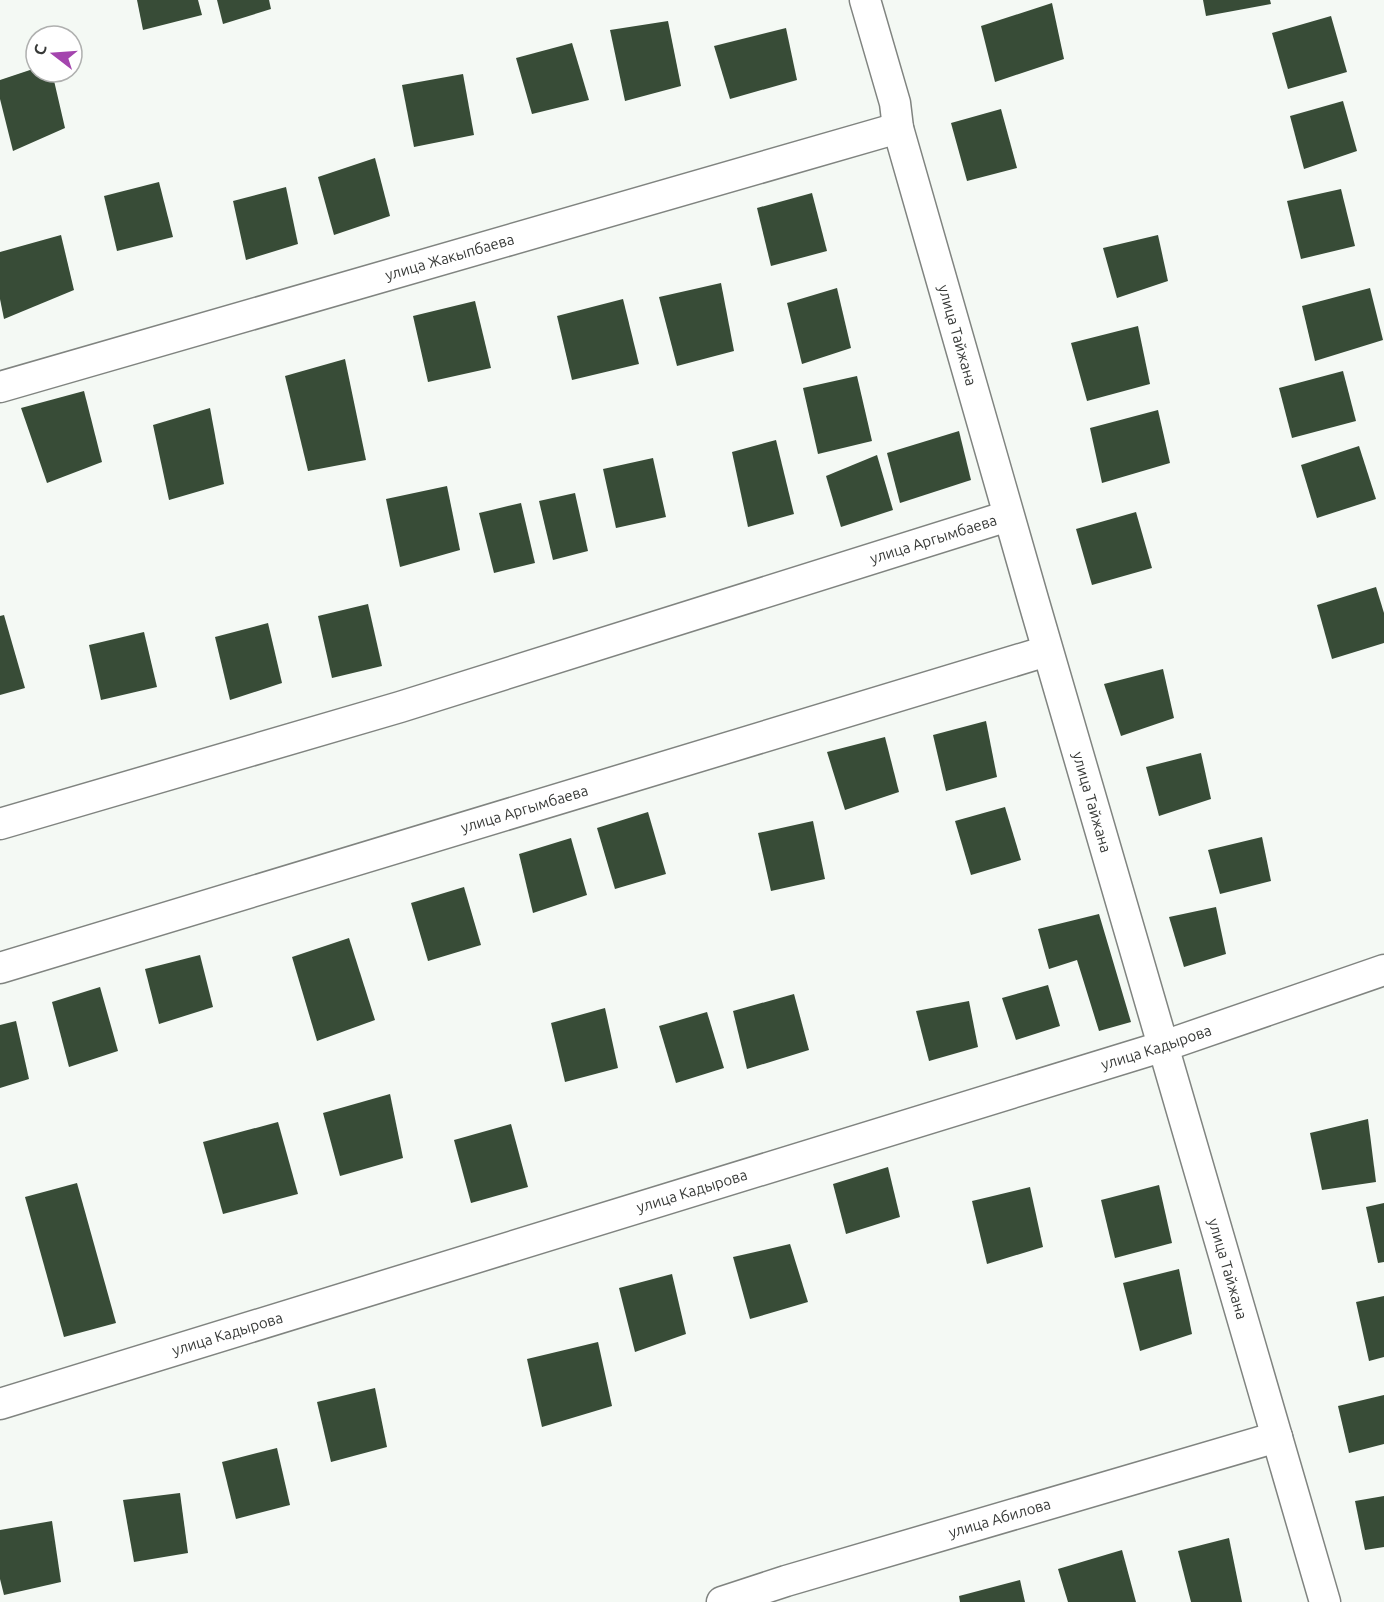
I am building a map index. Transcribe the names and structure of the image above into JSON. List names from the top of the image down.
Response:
{
  "streets": {
    "street": [
      "улица Жакыпбаева",
      "улица Тайжана",
      "улица Аргымбаева",
      "улица Кадырова",
      "улица Абилова"
    ]
  },
  "crossings": [
    ["улица Жакыпбаева", "улица Тайжана"],
    ["улица Тайжана", "улица Аргымбаева"],
    ["улица Тайжана", "улица Кадырова"],
    ["улица Тайжана", "улица Абилова"]
  ],
  "north": "left"
}
